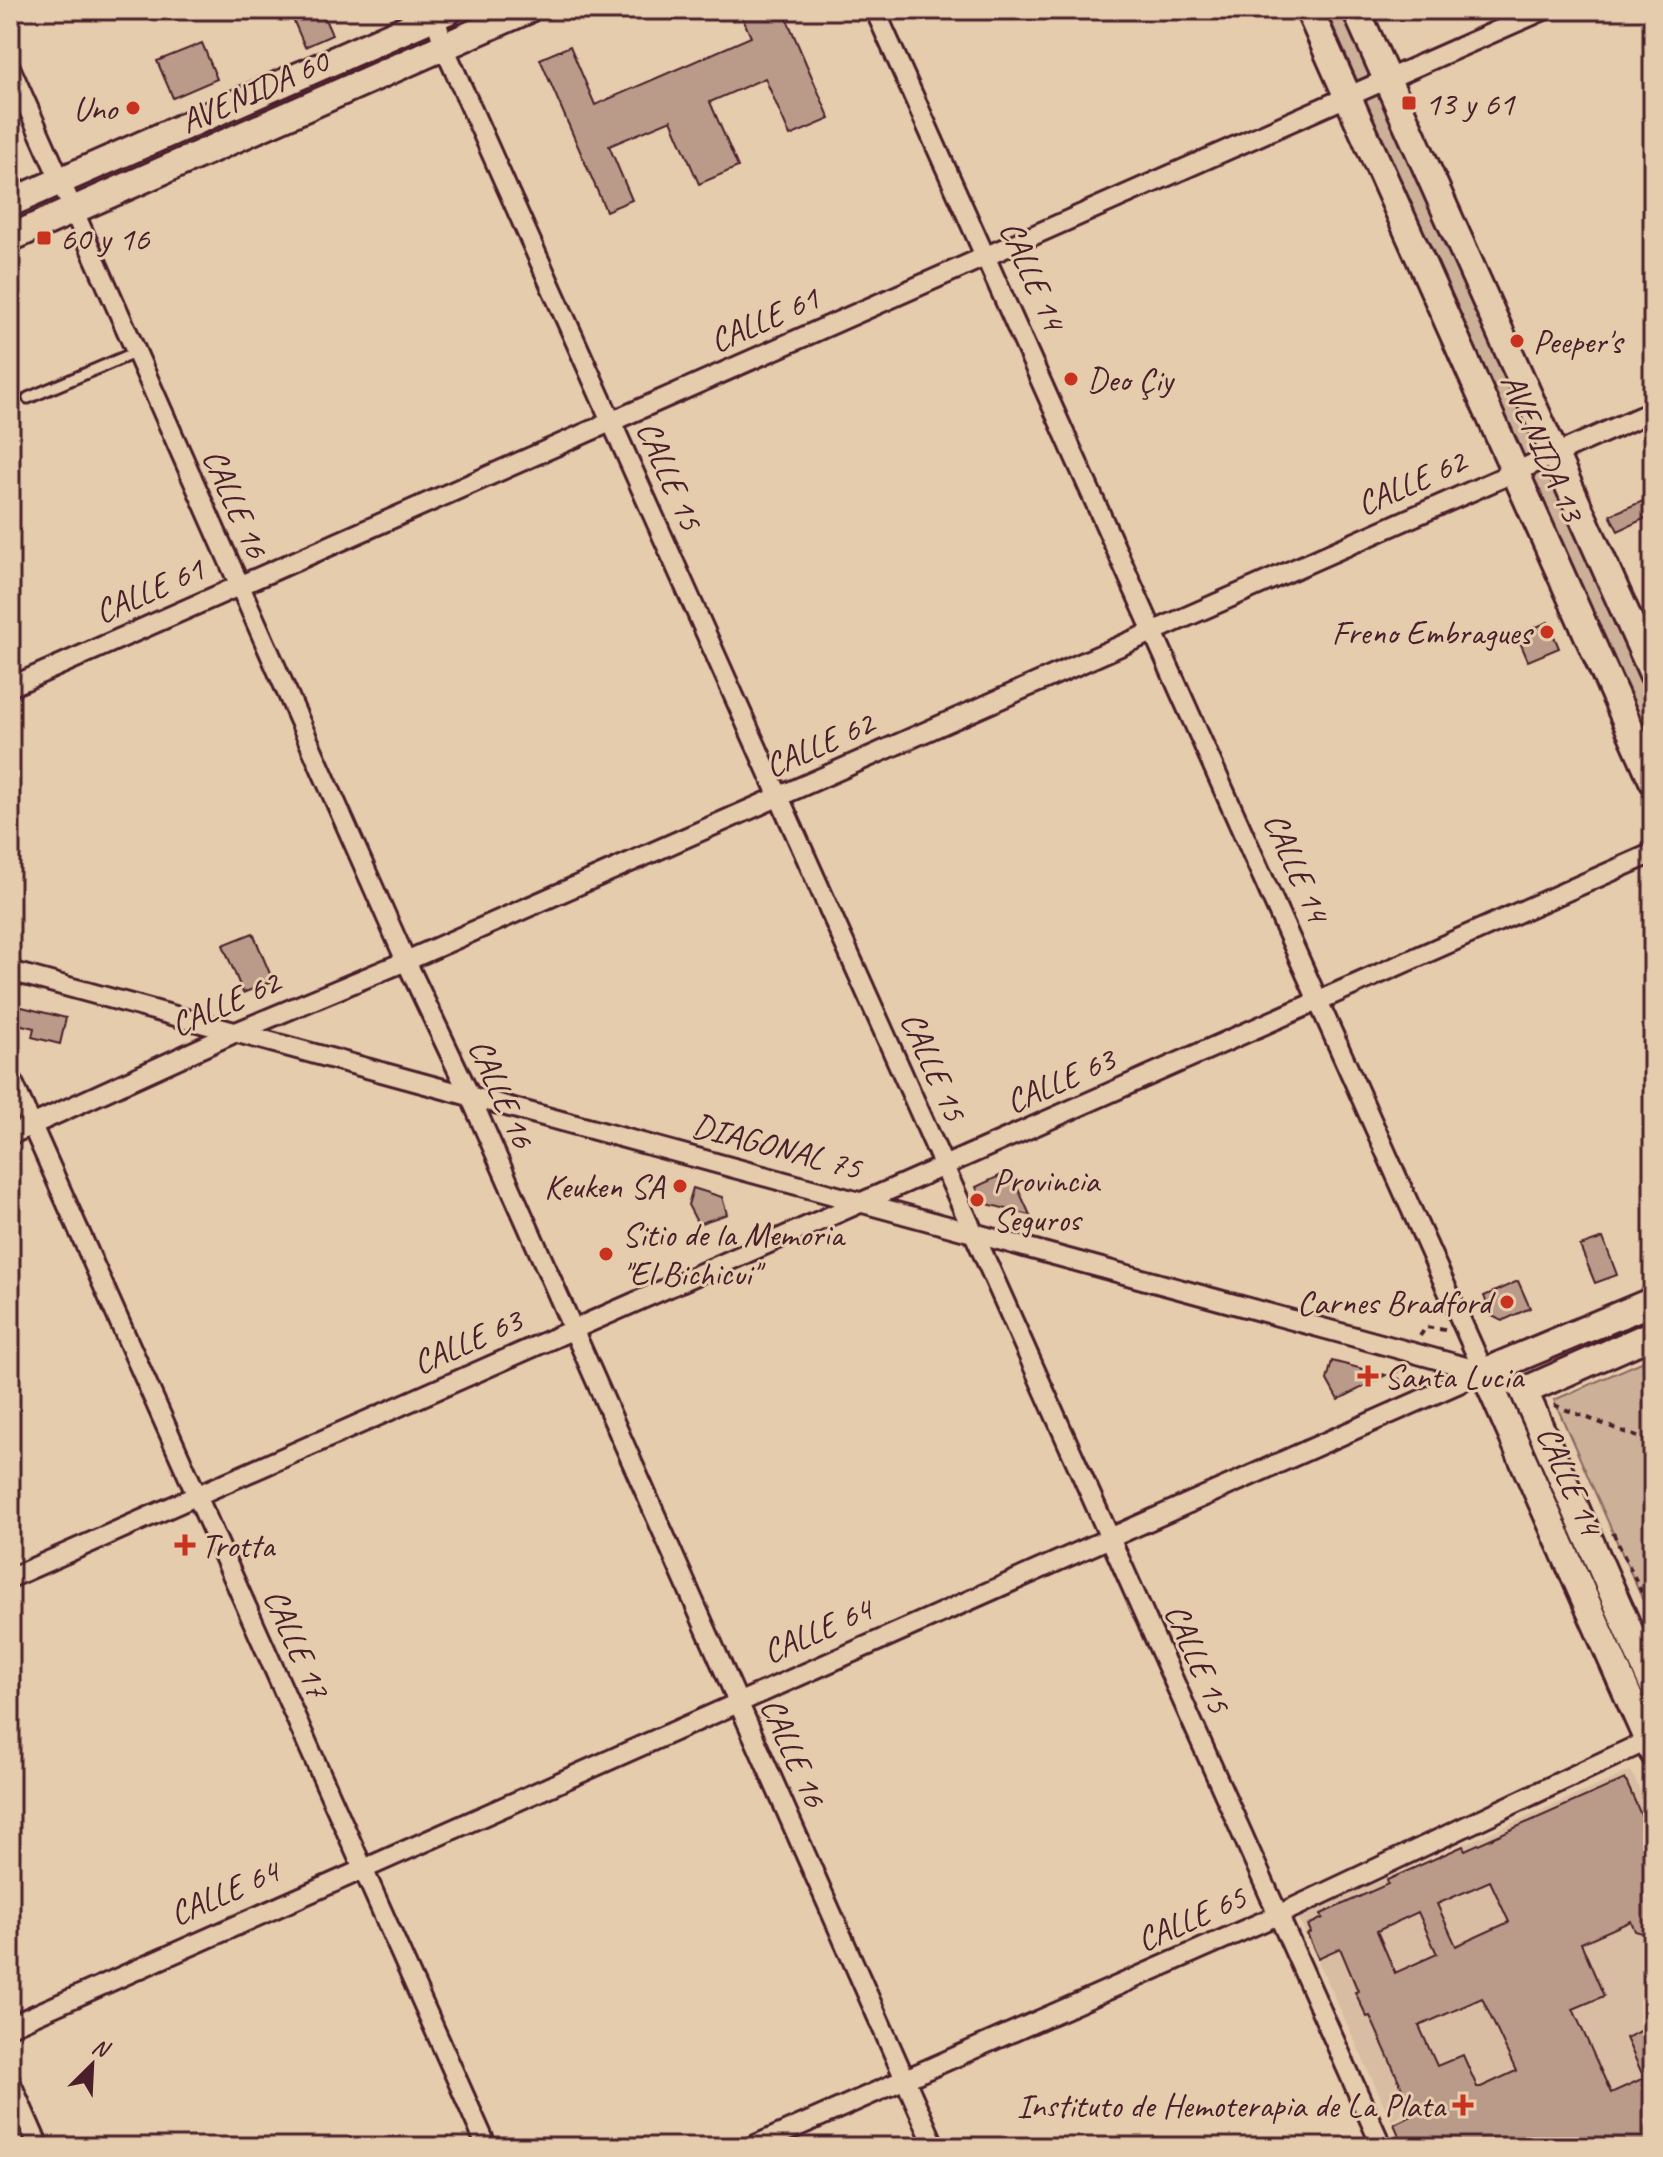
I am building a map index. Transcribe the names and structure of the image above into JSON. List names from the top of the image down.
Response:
{
  "streets": {
    "main road": [
      "AVENIDA 60",
      "CALLE 14",
      "AVENIDA 13",
      "CALLE 64"
    ],
    "street": [
      "CALLE 61",
      "CALLE 15",
      "CALLE 62",
      "CALLE 16",
      "CALLE 63",
      "DIAGONAL 75",
      "CALLE 17",
      "CALLE 65"
    ]
  },
  "crossings": [
    ["AVENIDA 60", "CALLE 15"],
    ["AVENIDA 60", "CALLE 16"],
    ["CALLE 14", "CALLE 61"],
    ["CALLE 14", "CALLE 62"],
    ["CALLE 14", "CALLE 63"],
    ["CALLE 14", "DIAGONAL 75"],
    ["CALLE 14", "CALLE 64"],
    ["CALLE 14", "CALLE 65"],
    ["CALLE 61", "AVENIDA 13"],
    ["CALLE 61", "CALLE 15"],
    ["CALLE 61", "CALLE 16"],
    ["AVENIDA 13", "CALLE 62"],
    ["CALLE 15", "CALLE 62"],
    ["CALLE 15", "CALLE 63"],
    ["CALLE 15", "DIAGONAL 75"],
    ["CALLE 15", "CALLE 64"],
    ["CALLE 15", "CALLE 65"],
    ["CALLE 62", "CALLE 16"],
    ["CALLE 62", "DIAGONAL 75"],
    ["CALLE 62", "CALLE 17"],
    ["CALLE 16", "CALLE 63"],
    ["CALLE 16", "DIAGONAL 75"],
    ["CALLE 16", "CALLE 64"],
    ["CALLE 16", "CALLE 65"],
    ["CALLE 63", "DIAGONAL 75"],
    ["CALLE 63", "CALLE 17"],
    ["DIAGONAL 75", "CALLE 64"],
    ["CALLE 64", "CALLE 17"]
  ],
  "places": {
    "transit": ["13 y 61", "60 y 16"],
    "other": [
      "Uno",
      "Peeper's",
      "Deo Çiy",
      "Freno Embragues",
      "Keuken SA",
      "Provincia Seguros",
      "Sitio de la Memoria \"El Bichicui\"",
      "Carnes Bradford"
    ],
    "health": ["Santa Lucia", "Trotta", "Instituto de Hemoterapia de La Plata"]
  },
  "north": "top right"
}
